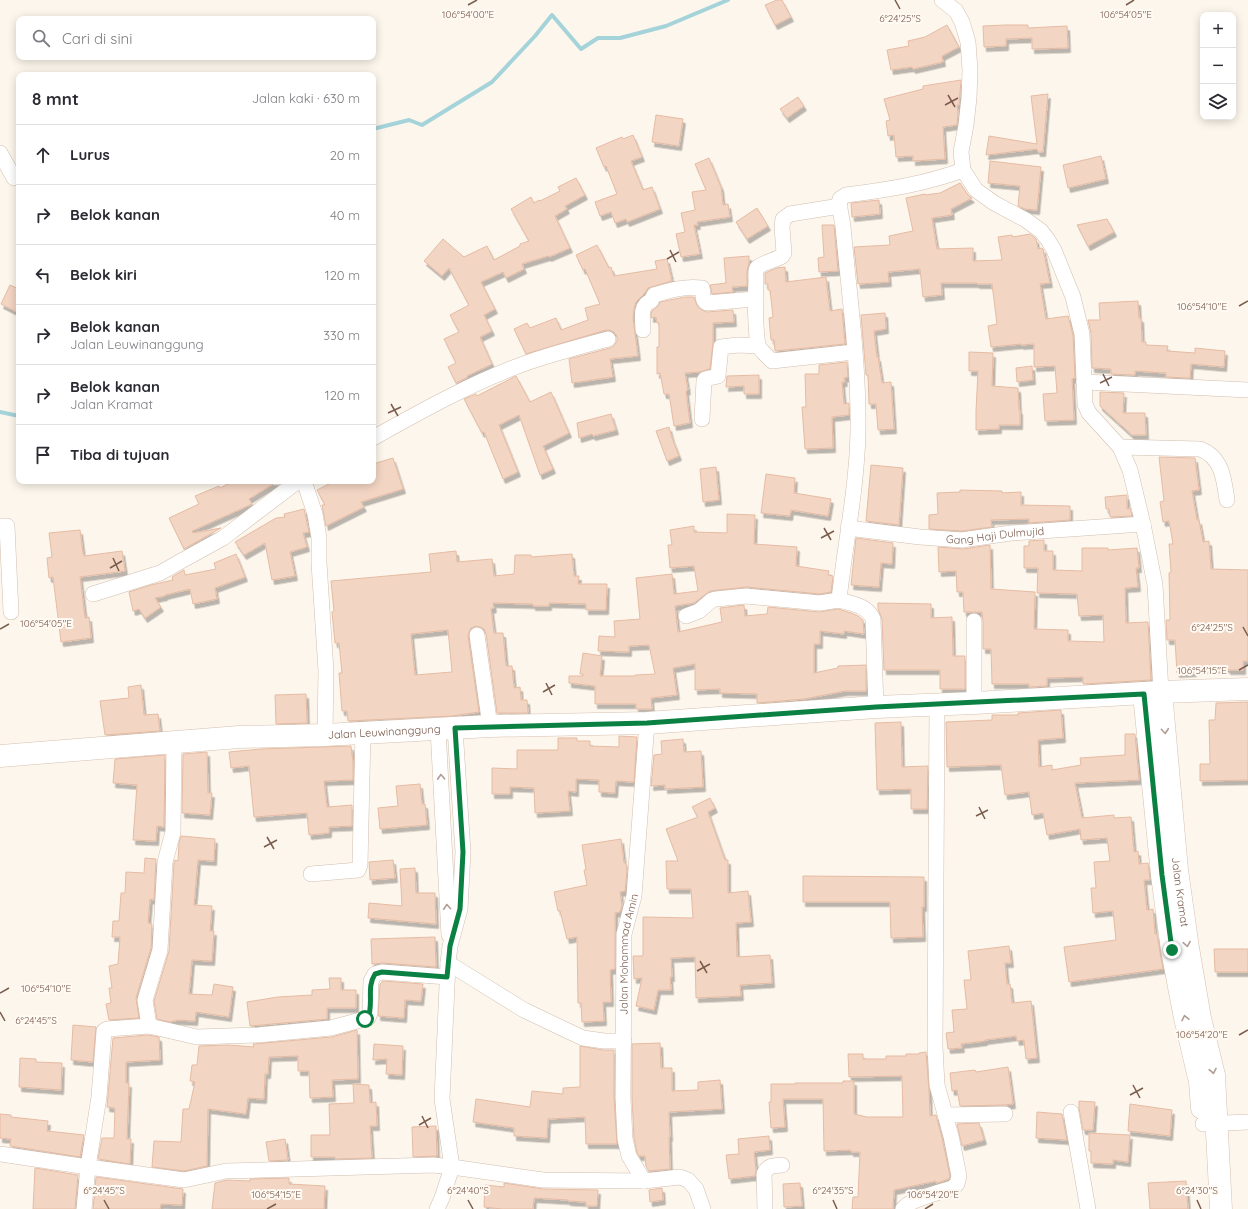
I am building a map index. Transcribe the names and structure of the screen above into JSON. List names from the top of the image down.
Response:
{
  "streets": {
    "main road": ["Jalan Leuwinanggung", "Jalan Kramat"],
    "street": ["Gang Haji Dulmujid", "Jalan Mohammad Amin"]
  },
  "crossings": [
    ["Jalan Leuwinanggung", "Jalan Kramat"],
    ["Jalan Leuwinanggung", "Jalan Mohammad Amin"]
  ],
  "page": {
    "map_buttons": ["+", "−"],
    "search": "Cari di sini",
    "heading": ["8 mnt", "Jalan kaki · 630 m"],
    "list": [
      ["Lurus", "20 m"],
      ["Belok kanan", "40 m"],
      ["Belok kiri", "120 m"],
      ["Belok kanan", "Jalan Leuwinanggung", "330 m"],
      ["Belok kanan", "Jalan Kramat", "120 m"],
      "Tiba di tujuan"
    ]
  },
  "coordinates": [
    "106°54'00\"E",
    "106°54'05\"E",
    "6°24'25\"S",
    "106°54'10\"E",
    "106°54'15\"E",
    "6°24'45\"S",
    "106°54'20\"E",
    "6°24'40\"S",
    "6°24'35\"S",
    "6°24'30\"S"
  ]
}
